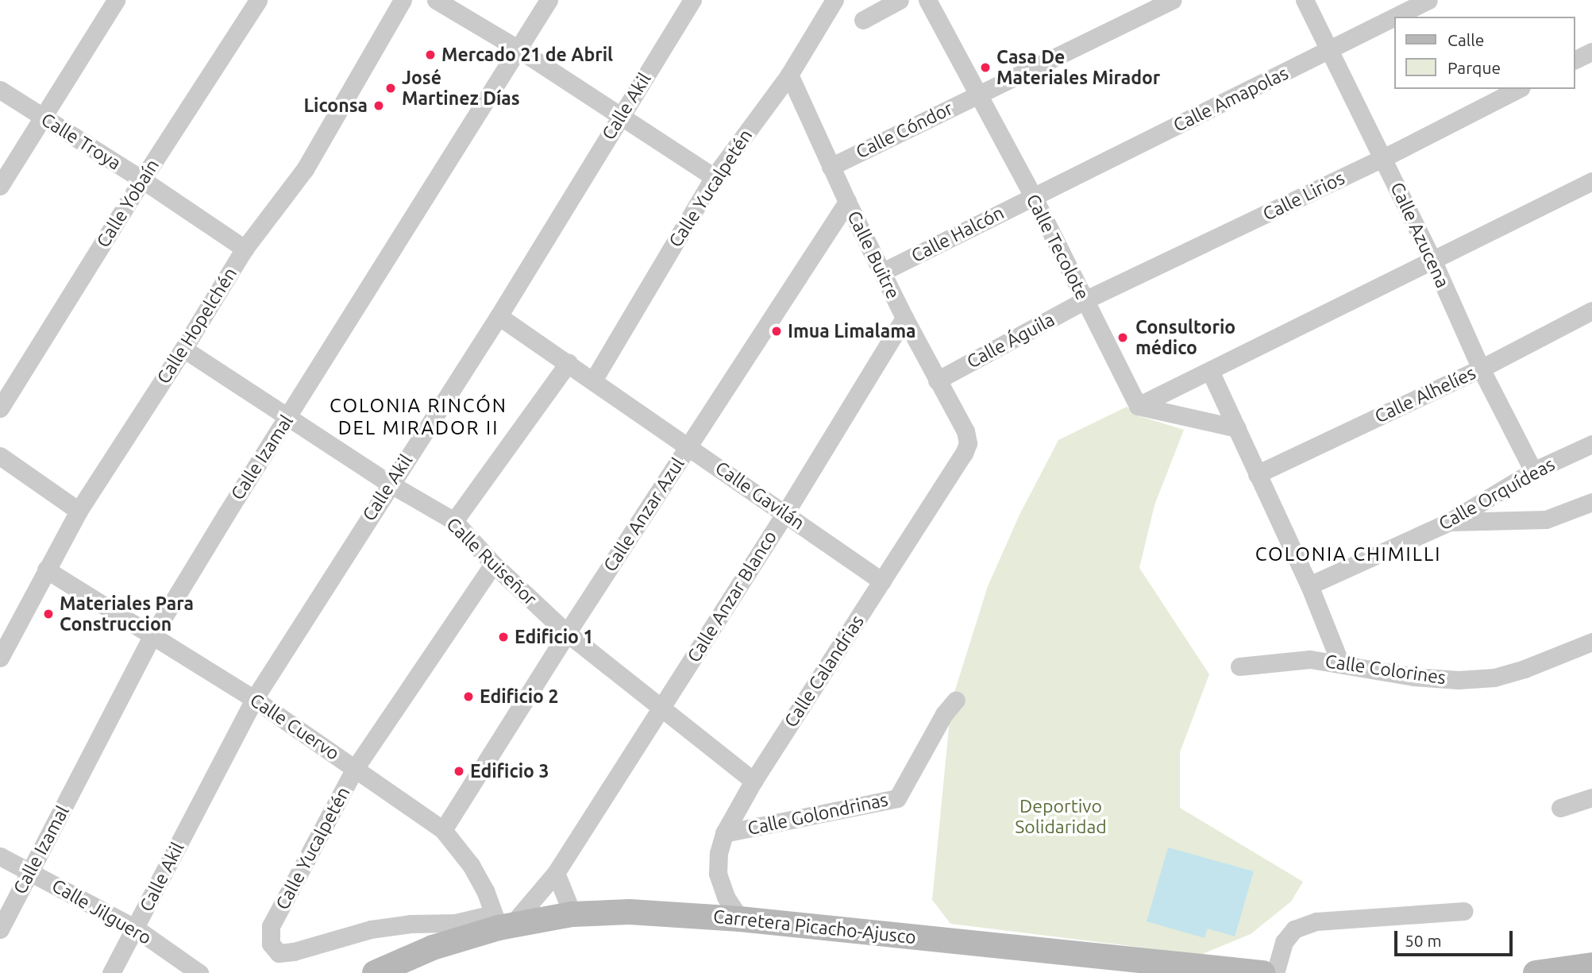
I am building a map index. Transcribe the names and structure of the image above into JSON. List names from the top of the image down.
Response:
{
  "streets": {
    "main road": ["Carretera Picacho-Ajusco"],
    "street": [
      "Calle Amapolas",
      "Calle Akil",
      "Calle Cóndor",
      "Calle Troya",
      "Calle Yucalpetén",
      "Calle Lirios",
      "Calle Yobaín",
      "Calle Halcón",
      "Calle Azucena",
      "Calle Tecolote",
      "Calle Buitre",
      "Calle Hopelchén",
      "Calle Águila",
      "Calle Alhelíes",
      "Calle Izamal",
      "Calle Orquídeas",
      "Calle Gavilán",
      "Calle Anzar Azul",
      "Calle Ruiseñor",
      "Calle Anzar Blanco",
      "Calle Colorines",
      "Calle Calandrias",
      "Calle Cuervo",
      "Calle Golondrinas",
      "Calle Jilguero"
    ]
  },
  "crossings": [
    ["Calle Amapolas", "Calle Halcón"],
    ["Calle Amapolas", "Calle Azucena"],
    ["Calle Amapolas", "Calle Tecolote"],
    ["Calle Akil", "Calle Gavilán"],
    ["Calle Akil", "Calle Ruiseñor"],
    ["Calle Akil", "Calle Cuervo"],
    ["Calle Akil", "Calle Jilguero"],
    ["Calle Cóndor", "Calle Tecolote"],
    ["Calle Cóndor", "Calle Buitre"],
    ["Calle Troya", "Calle Yobaín"],
    ["Calle Troya", "Calle Hopelchén"],
    ["Calle Yucalpetén", "Calle Buitre"],
    ["Calle Yucalpetén", "Calle Gavilán"],
    ["Calle Yucalpetén", "Calle Ruiseñor"],
    ["Calle Yucalpetén", "Calle Anzar Blanco"],
    ["Calle Yucalpetén", "Calle Cuervo"],
    ["Calle Yucalpetén", "Carretera Picacho-Ajusco"],
    ["Calle Lirios", "Calle Azucena"],
    ["Calle Lirios", "Calle Tecolote"],
    ["Calle Lirios", "Calle Águila"],
    ["Calle Halcón", "Calle Tecolote"],
    ["Calle Halcón", "Calle Buitre"],
    ["Calle Azucena", "Calle Alhelíes"],
    ["Calle Azucena", "Calle Orquídeas"],
    ["Calle Tecolote", "Calle Águila"],
    ["Calle Buitre", "Calle Águila"],
    ["Calle Buitre", "Calle Anzar Azul"],
    ["Calle Buitre", "Calle Anzar Blanco"],
    ["Calle Buitre", "Calle Calandrias"],
    ["Calle Hopelchén", "Calle Ruiseñor"],
    ["Calle Hopelchén", "Calle Cuervo"],
    ["Calle Izamal", "Calle Ruiseñor"],
    ["Calle Izamal", "Calle Cuervo"],
    ["Calle Izamal", "Calle Jilguero"],
    ["Calle Gavilán", "Calle Anzar Azul"],
    ["Calle Gavilán", "Calle Anzar Blanco"],
    ["Calle Gavilán", "Calle Calandrias"],
    ["Calle Anzar Azul", "Calle Ruiseñor"],
    ["Calle Anzar Azul", "Calle Cuervo"],
    ["Calle Ruiseñor", "Calle Anzar Blanco"],
    ["Calle Ruiseñor", "Calle Calandrias"],
    ["Calle Anzar Blanco", "Calle Cuervo"],
    ["Calle Anzar Blanco", "Carretera Picacho-Ajusco"],
    ["Calle Calandrias", "Calle Golondrinas"],
    ["Calle Calandrias", "Carretera Picacho-Ajusco"],
    ["Calle Cuervo", "Carretera Picacho-Ajusco"]
  ],
  "districts": ["COLONIA RINCÓN DEL MIRADOR II", "COLONIA CHIMILLI"],
  "parks": ["Deportivo Solidaridad"],
  "places": [
    "Mercado 21 de Abril",
    "Casa De Materiales Mirador",
    "José Martinez Días",
    "Liconsa",
    "Imua Limalama",
    "Consultorio médico",
    "Materiales Para Construccion",
    "Edificio 1",
    "Edificio 2",
    "Edificio 3"
  ],
  "legend": ["Calle", "Parque"],
  "scale_bar": "50 m"
}
